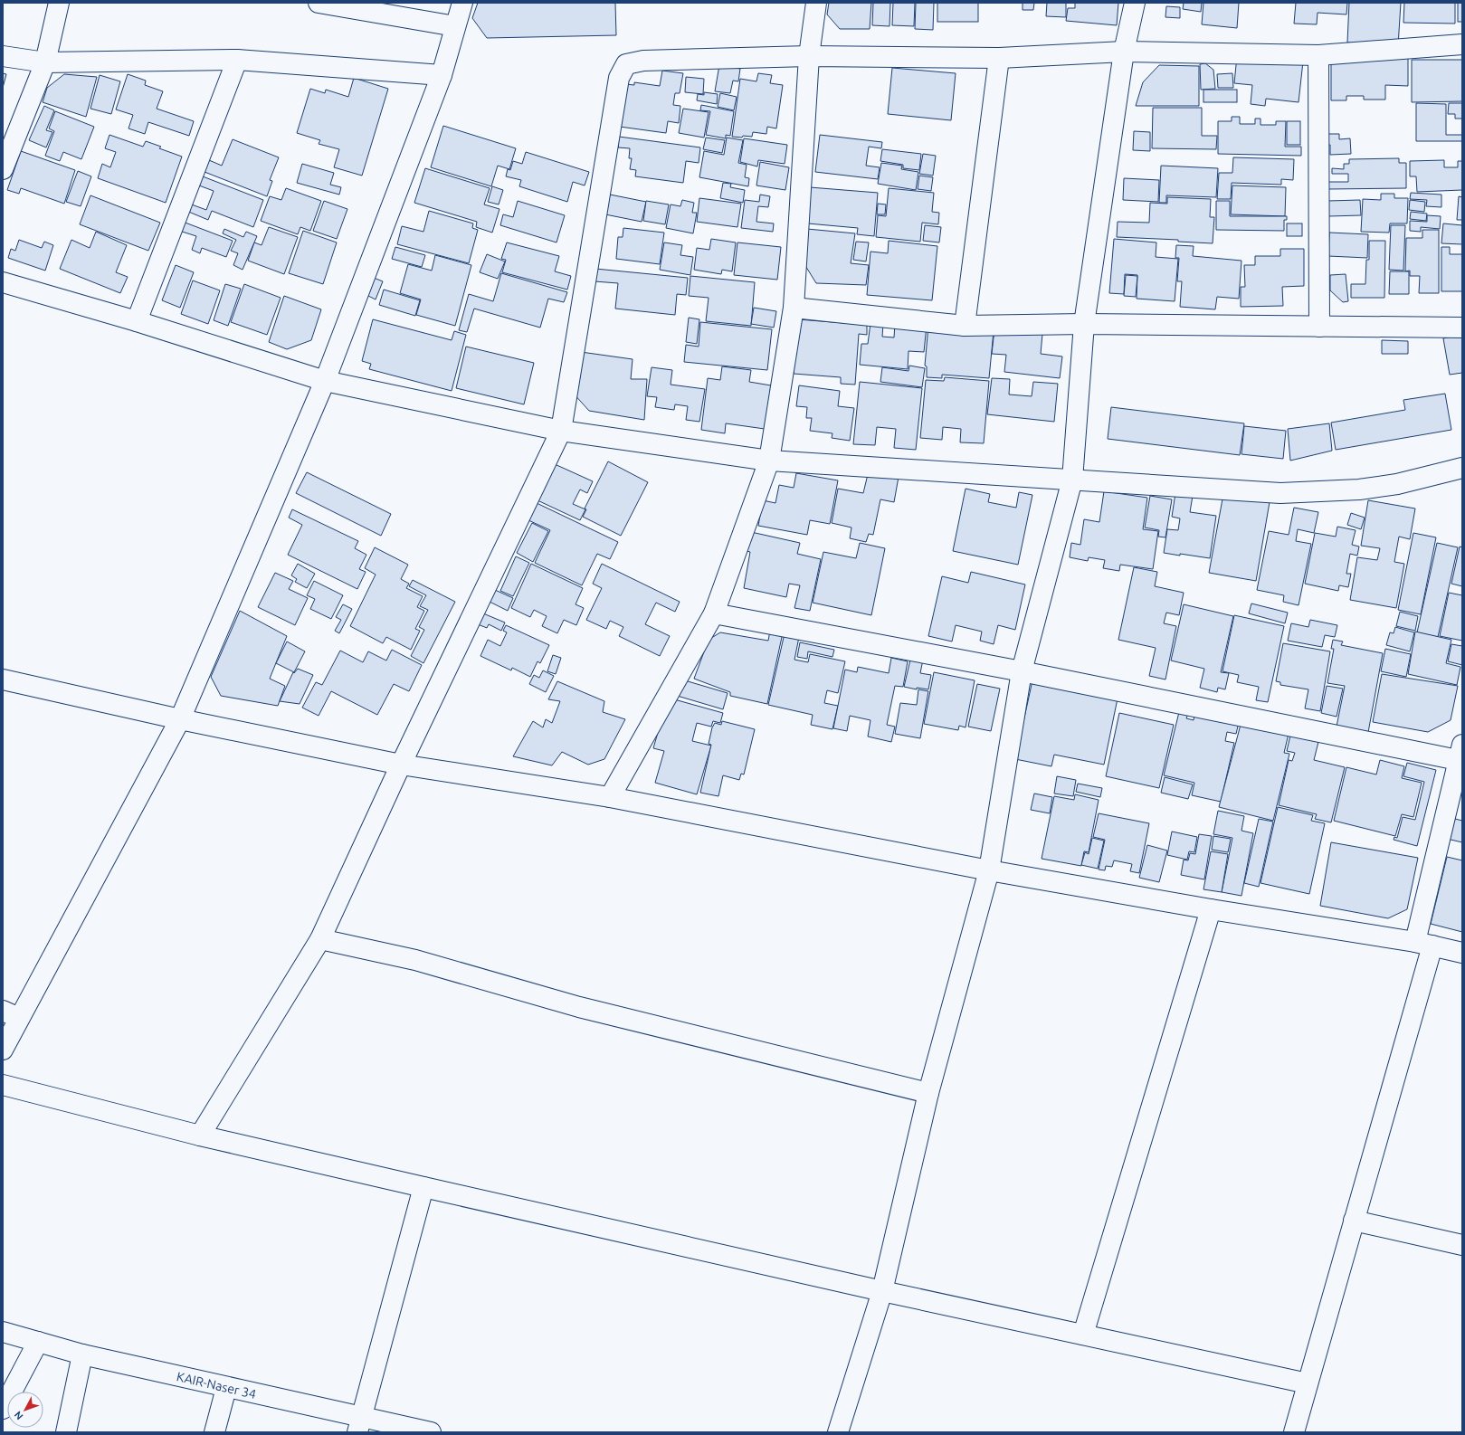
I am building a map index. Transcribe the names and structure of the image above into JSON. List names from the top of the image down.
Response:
{
  "streets": {
    "street": ["KAIR-Naser 34"]
  },
  "north": "bottom left"
}
